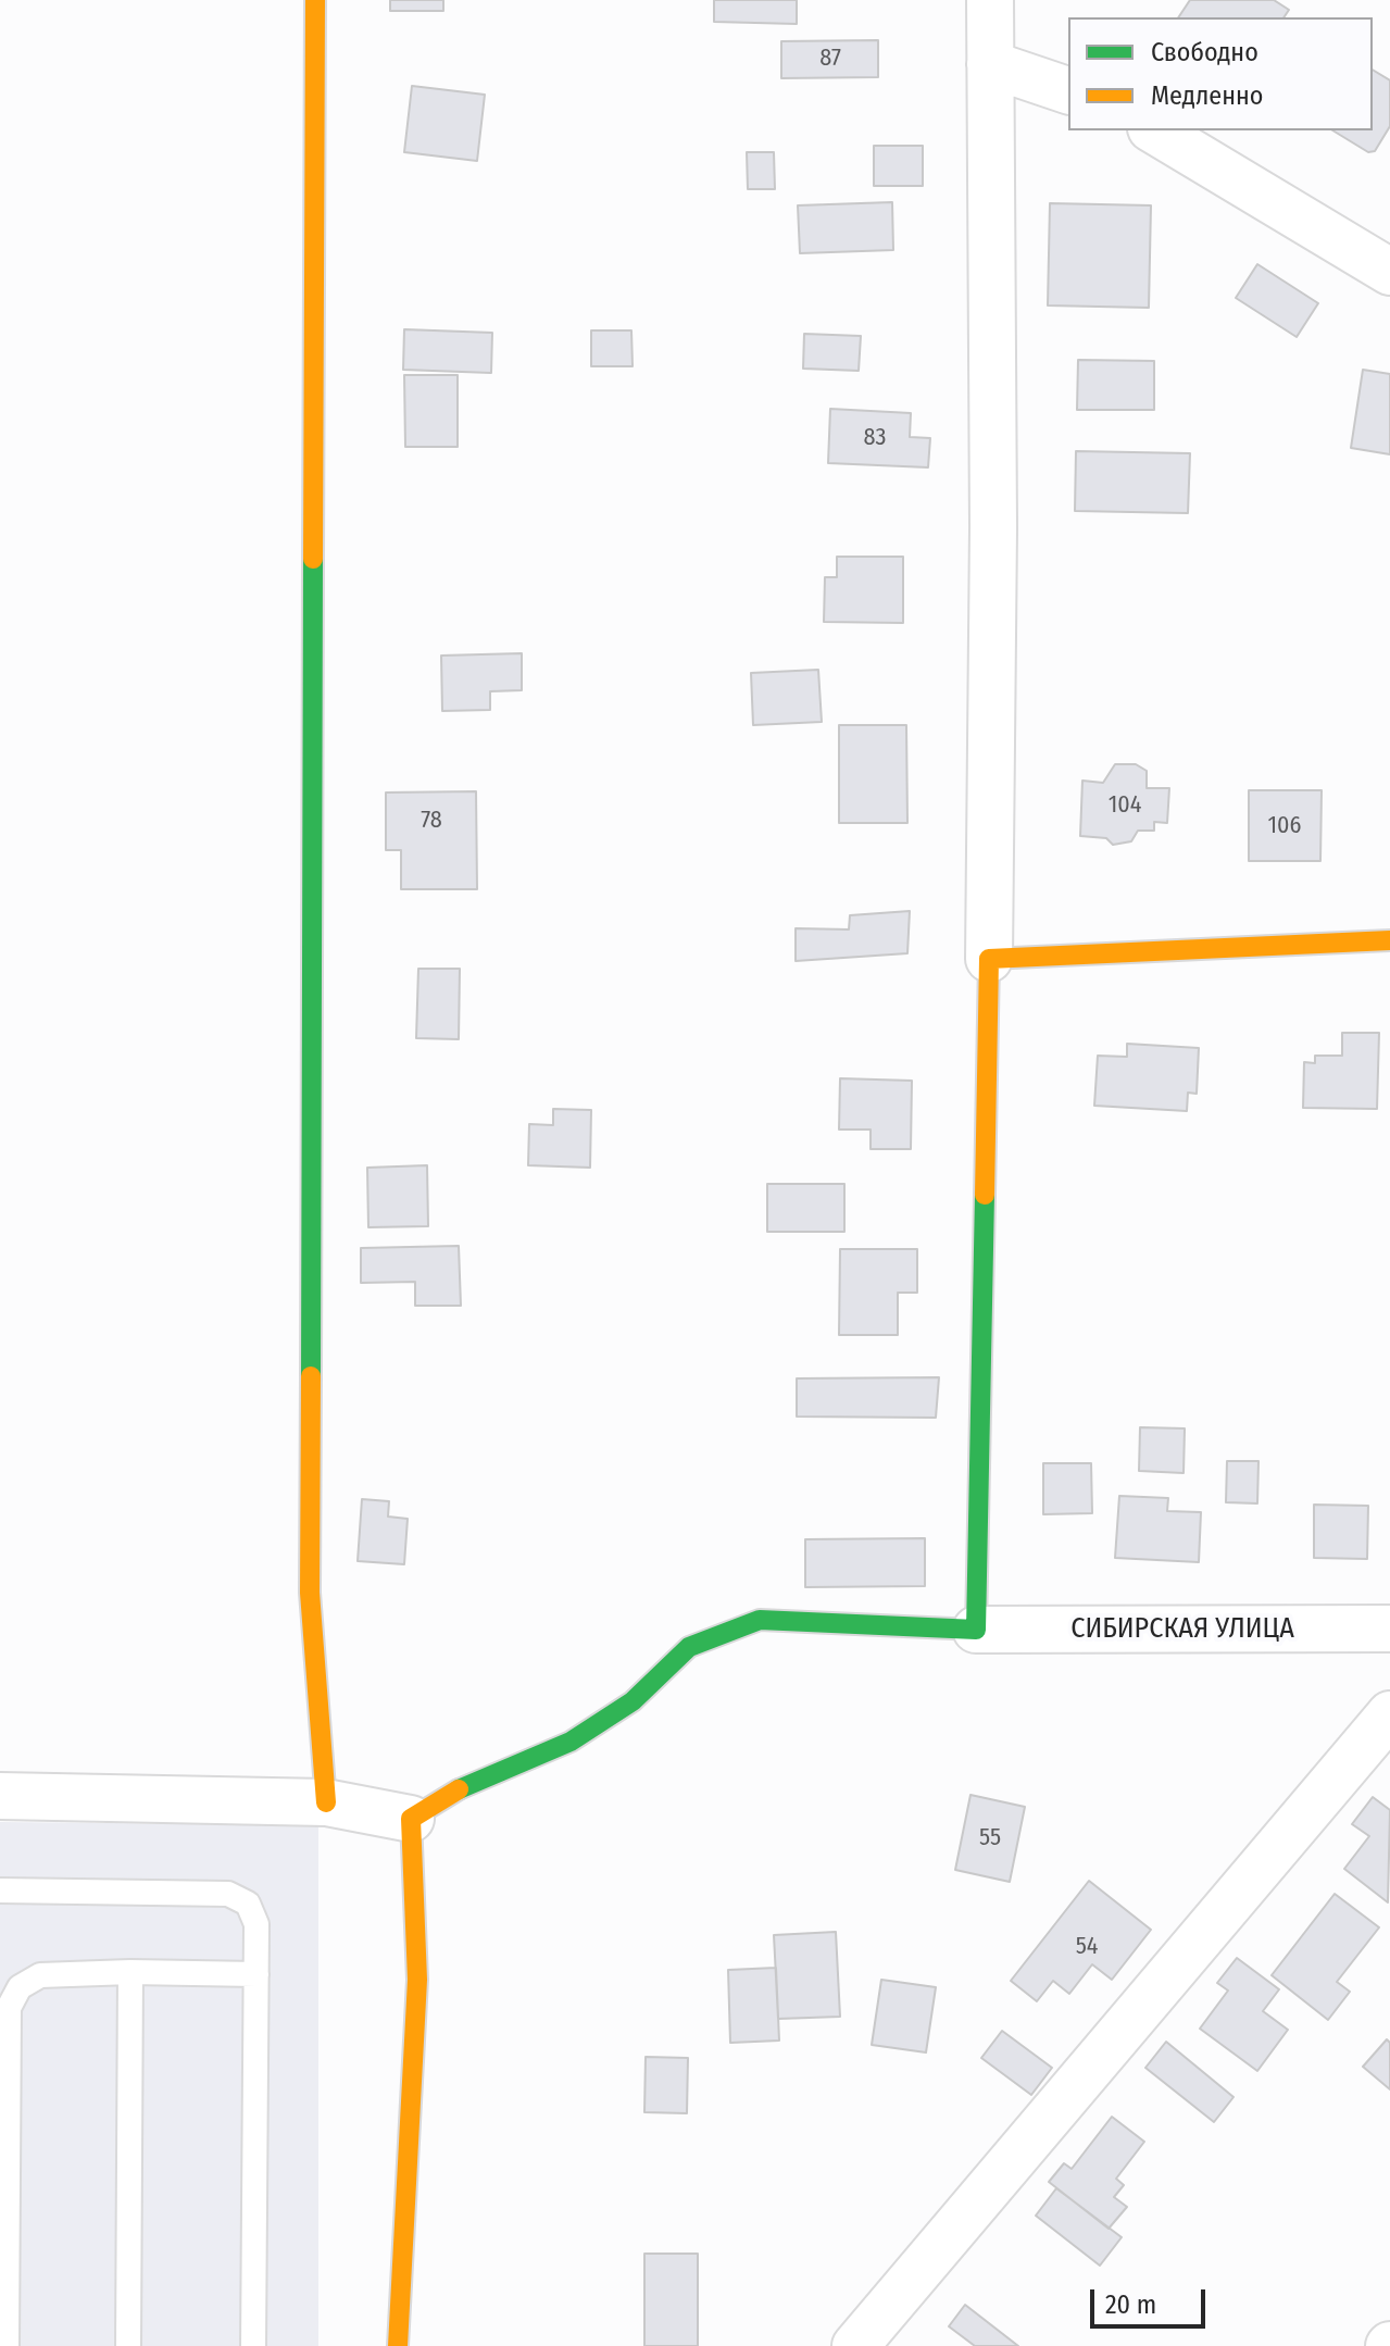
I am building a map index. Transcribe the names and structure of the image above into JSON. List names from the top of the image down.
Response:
{
  "streets": {
    "street": ["СИБИРСКАЯ УЛИЦА"]
  },
  "house_numbers": [
    "87",
    "83",
    "104",
    "78",
    "106",
    "55",
    "54"
  ],
  "legend": ["Свободно", "Медленно"],
  "scale_bar": "20 m"
}
